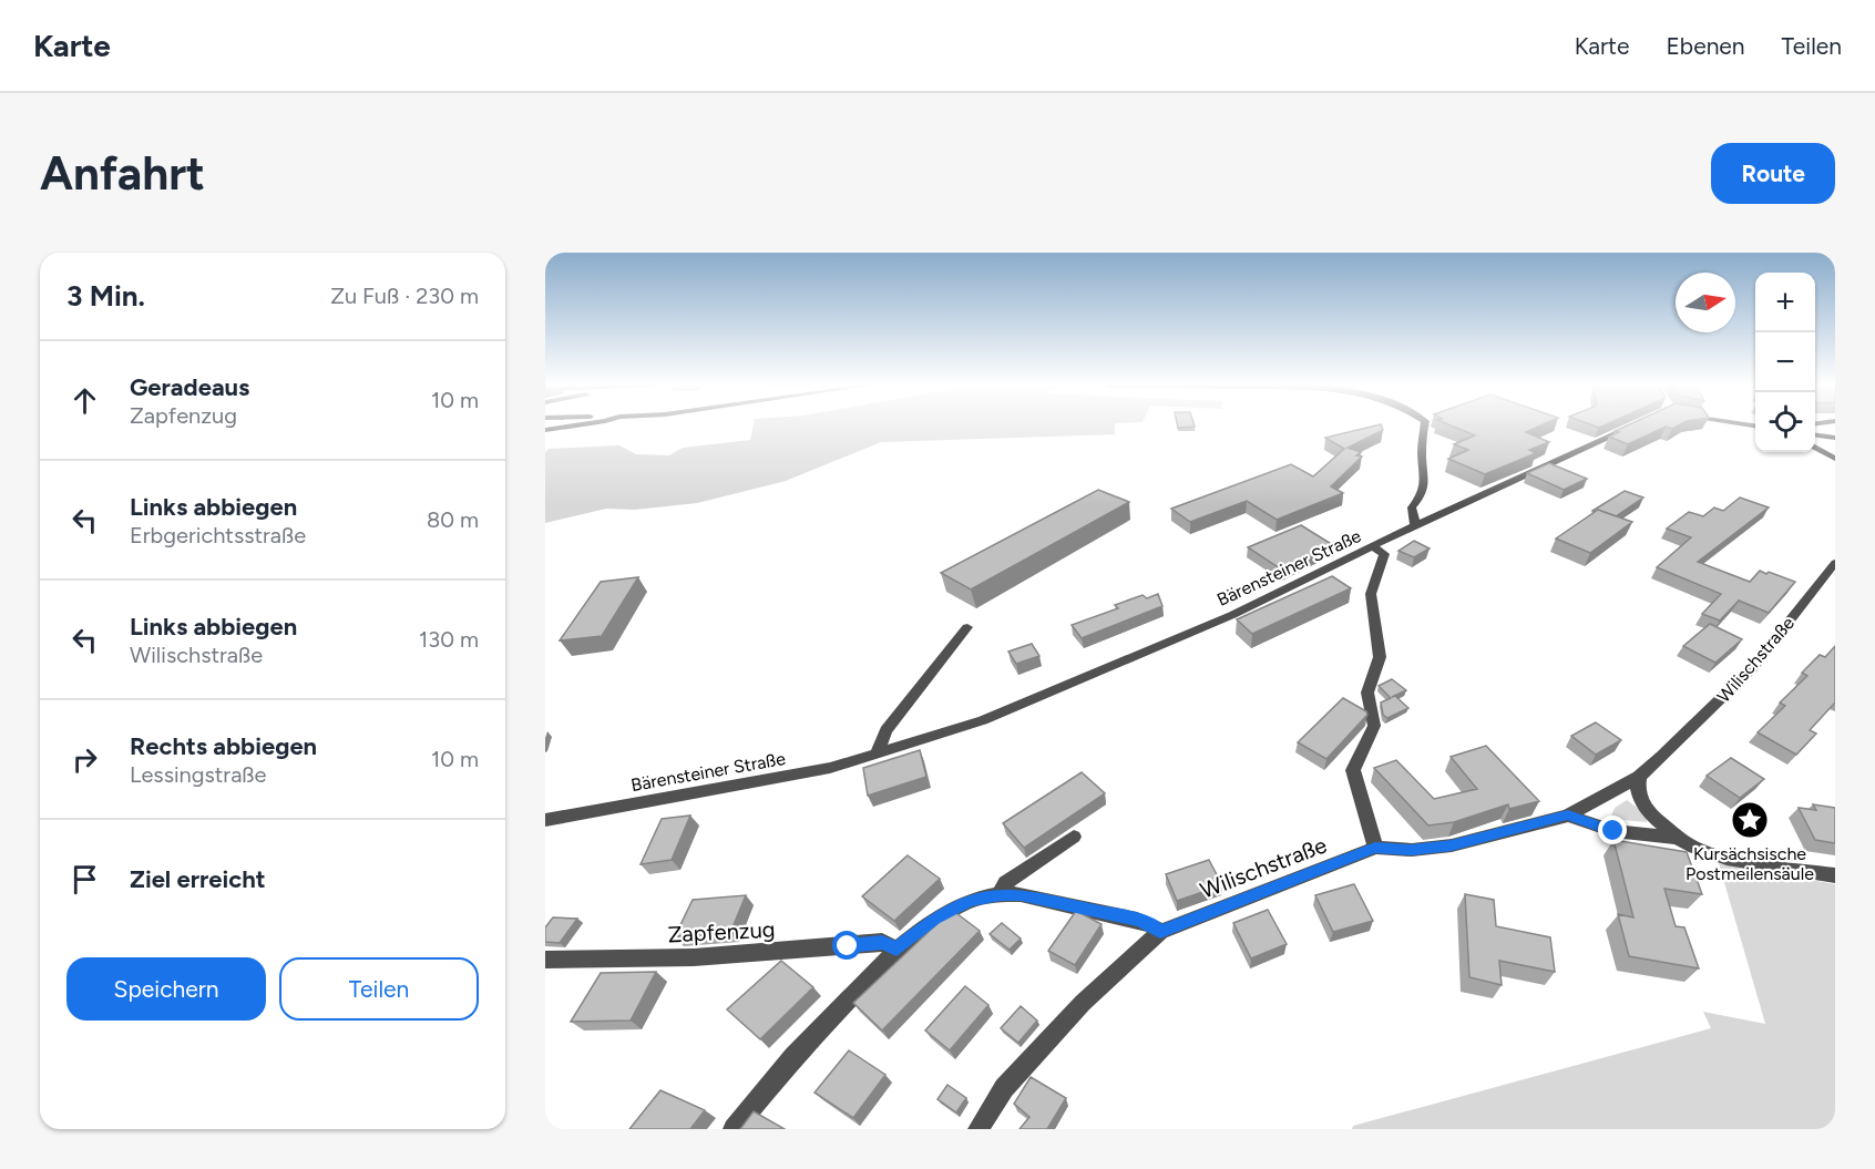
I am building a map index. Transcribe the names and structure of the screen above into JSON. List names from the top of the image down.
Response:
{
  "streets": {
    "street": ["Bärensteiner Straße", "Wilischstraße", "Zapfenzug"]
  },
  "places": {
    "place": ["Kursächsische Postmeilensäule"]
  },
  "north": "right",
  "page": {
    "header": "Karte",
    "nav": ["Karte", "Ebenen", "Teilen"],
    "buttons": [
      "Route",
      ["Speichern", "Teilen"]
    ],
    "title": "Anfahrt",
    "heading": ["3 Min.", "Zu Fuß · 230 m"],
    "map_buttons": ["+", "−"],
    "list": [
      ["Geradeaus", "Zapfenzug", "10 m"],
      ["Links abbiegen", "Erbgerichtsstraße", "80 m"],
      ["Links abbiegen", "Wilischstraße", "130 m"],
      ["Rechts abbiegen", "Lessingstraße", "10 m"],
      "Ziel erreicht"
    ]
  }
}
